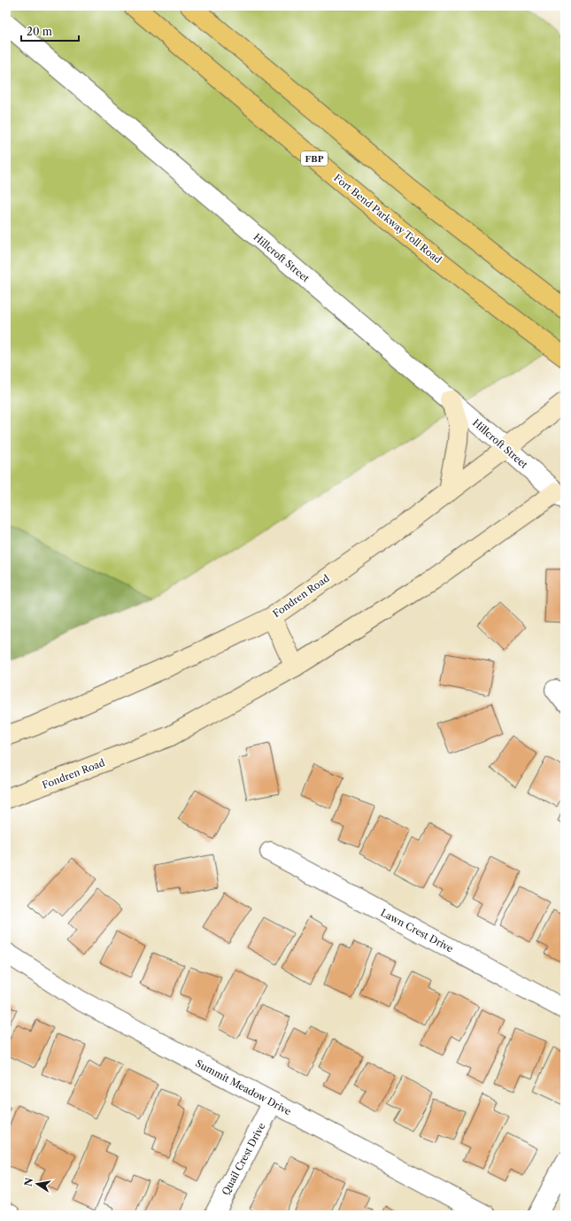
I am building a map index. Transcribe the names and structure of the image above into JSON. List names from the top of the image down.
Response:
{
  "streets": {
    "highway": ["FBP", "Fort Bend Parkway Toll Road"],
    "main road": ["Fondren Road"],
    "street": [
      "Hillcroft Street",
      "Lawn Crest Drive",
      "Summit Meadow Drive",
      "Quail Crest Drive"
    ]
  },
  "crossings": [
    ["Hillcroft Street", "Fondren Road"],
    ["Summit Meadow Drive", "Quail Crest Drive"]
  ],
  "scale_bar": "20 m",
  "north": "left"
}
